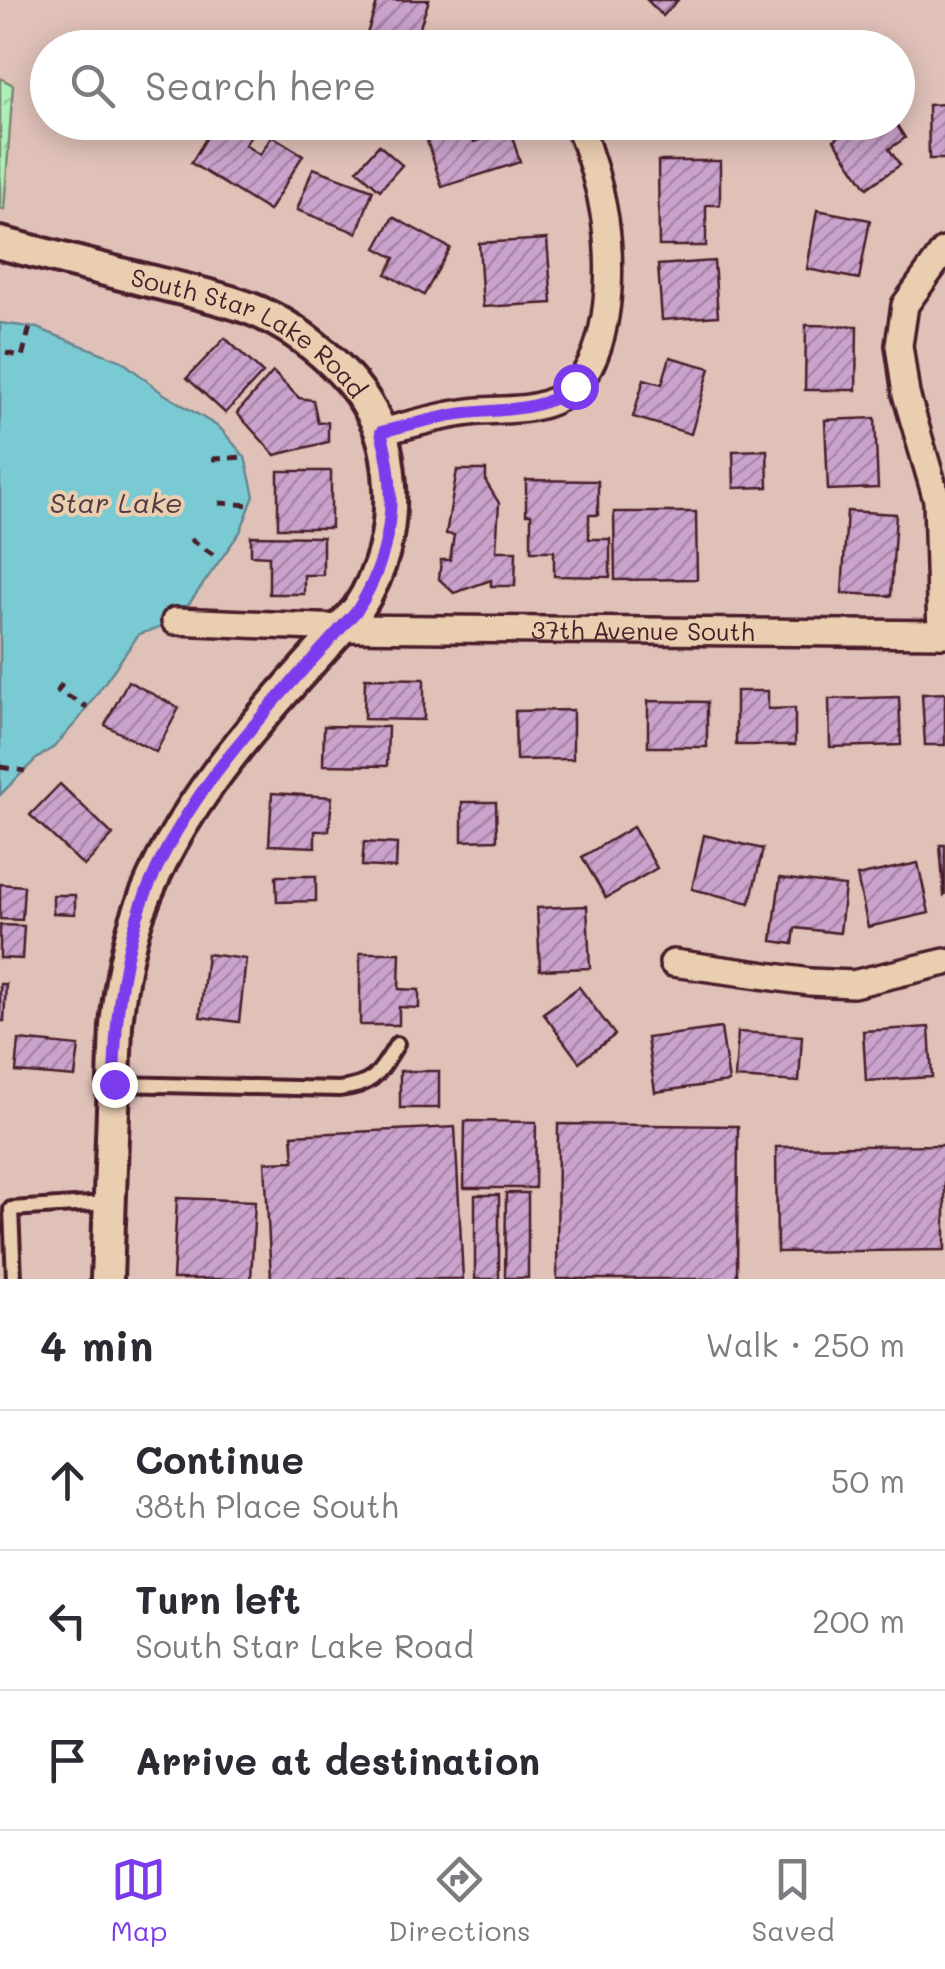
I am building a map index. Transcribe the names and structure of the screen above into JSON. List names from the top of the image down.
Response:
{
  "streets": {
    "street": ["South Star Lake Road", "37th Avenue South"]
  },
  "crossings": [
    ["South Star Lake Road", "37th Avenue South"]
  ],
  "water": ["Star Lake"],
  "page": {
    "search": "Search here",
    "heading": ["4 min", "Walk · 250 m"],
    "list": [
      ["Continue", "38th Place South", "50 m"],
      ["Turn left", "South Star Lake Road", "200 m"],
      "Arrive at destination"
    ],
    "nav": ["Map", "Directions", "Saved"]
  }
}
